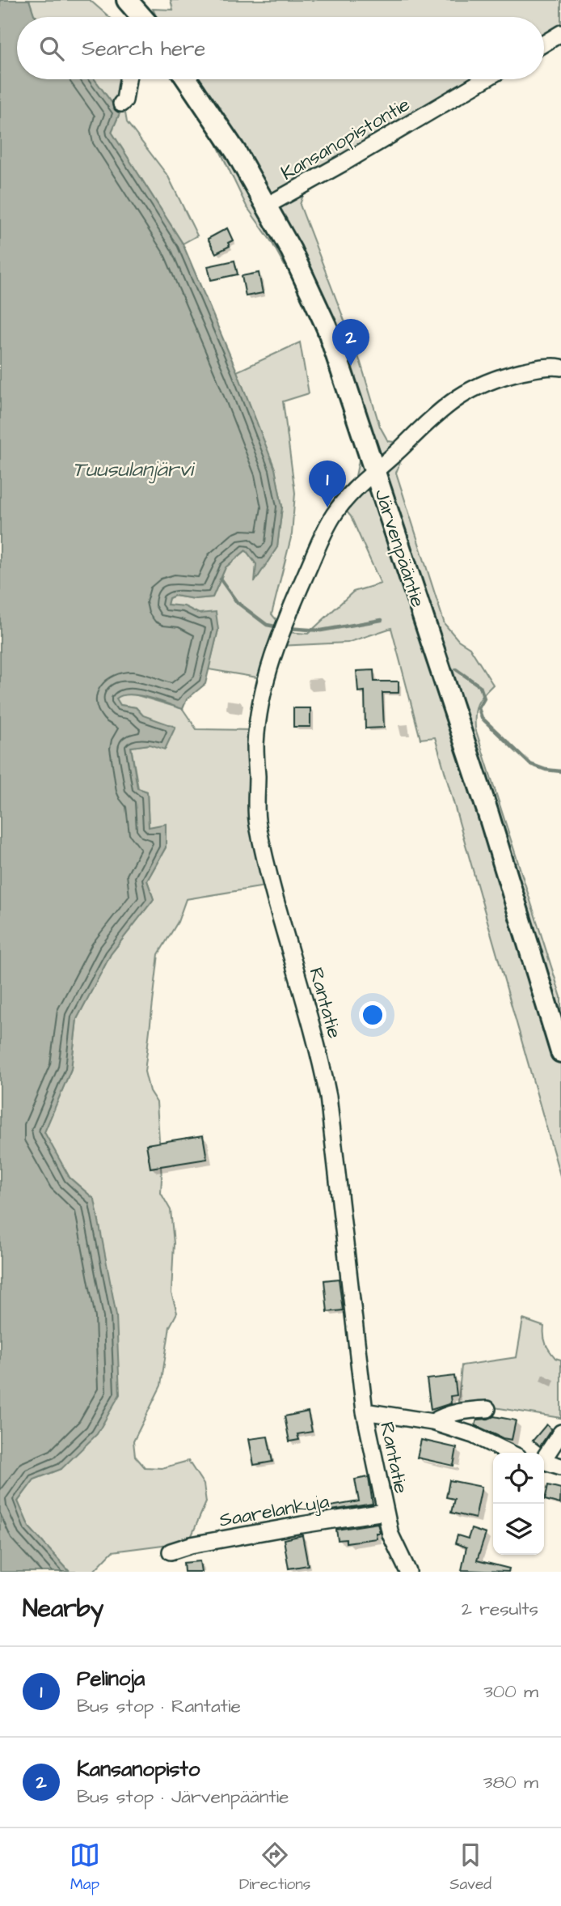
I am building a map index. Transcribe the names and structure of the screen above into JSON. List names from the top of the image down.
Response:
{
  "streets": {
    "main road": ["Järvenpääntie"],
    "street": ["Kansanopistontie", "Rantatie", "Saarelankuja"]
  },
  "crossings": [
    ["Kansanopistontie", "Järvenpääntie"],
    ["Järvenpääntie", "Rantatie"],
    ["Rantatie", "Saarelankuja"]
  ],
  "water": ["Tuusulanjärvi"],
  "page": {
    "search": "Search here",
    "pins": ["2", "1"],
    "heading": ["Nearby", "2 results"],
    "list": [
      {
        "mark": "1",
        "name": "Pelinoja",
        "note": "Bus stop · Rantatie",
        "value": "300 m"
      },
      {
        "mark": "2",
        "name": "Kansanopisto",
        "note": "Bus stop · Järvenpääntie",
        "value": "380 m"
      }
    ],
    "nav": ["Map", "Directions", "Saved"]
  }
}
